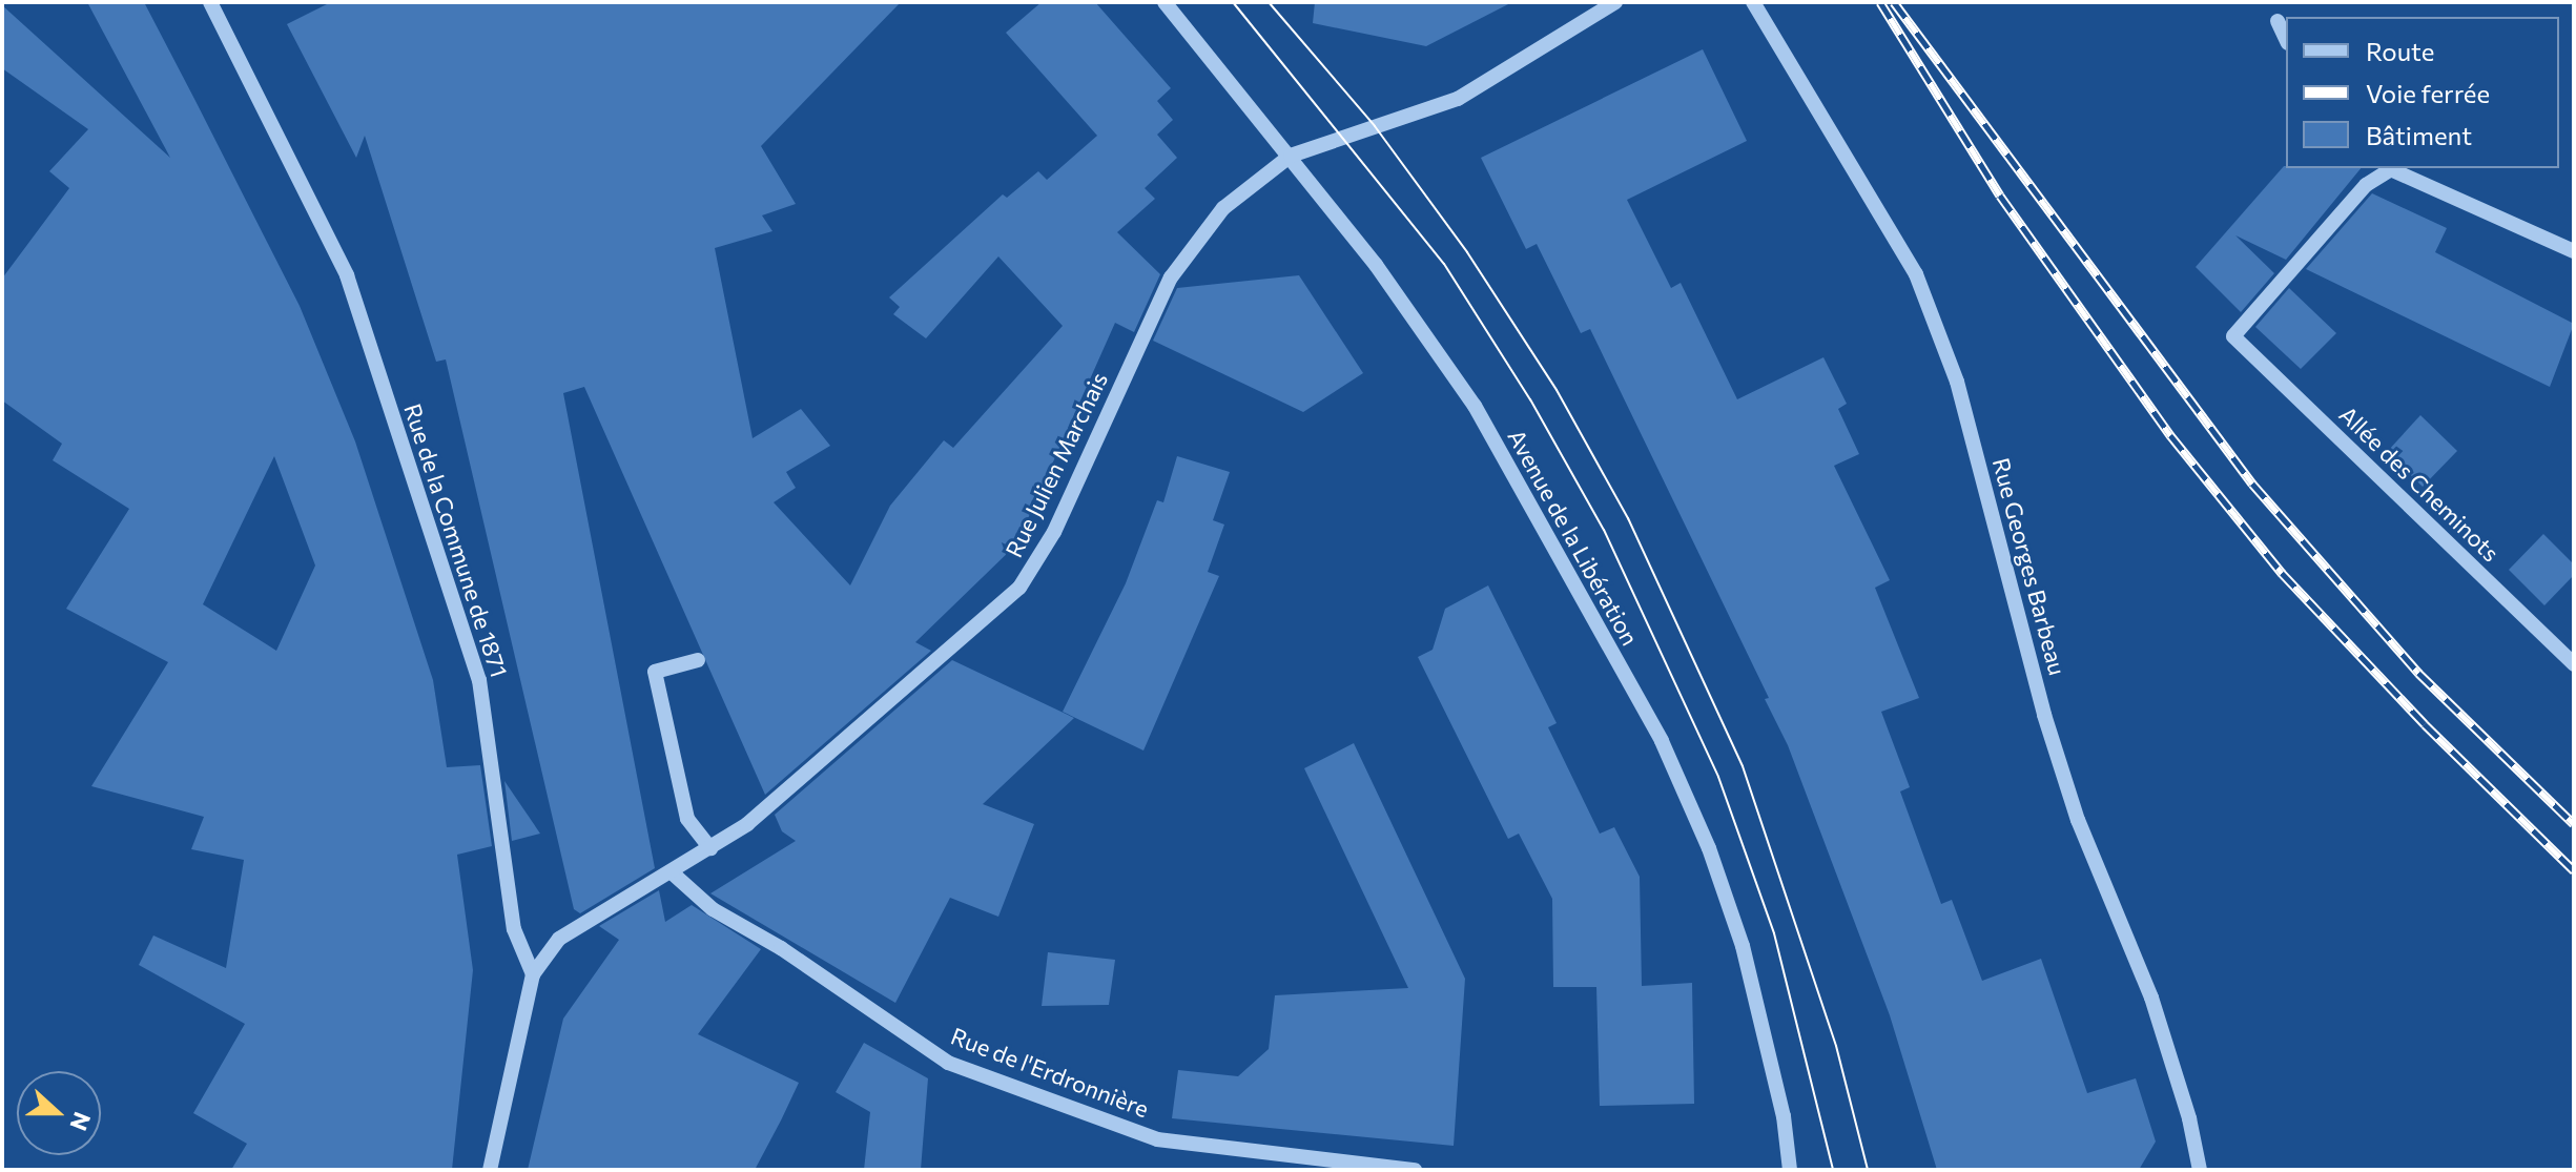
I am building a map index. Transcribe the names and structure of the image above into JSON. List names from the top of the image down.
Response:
{
  "streets": {
    "street": [
      "Rue Julien Marchais",
      "Allée des Cheminots",
      "Avenue de la Libération",
      "Rue de la Commune de 1871",
      "Rue Georges Barbeau",
      "Rue de l'Erdronnière"
    ]
  },
  "crossings": [
    ["Rue Julien Marchais", "Avenue de la Libération"],
    ["Rue Julien Marchais", "Rue de la Commune de 1871"],
    ["Rue Julien Marchais", "Rue de l'Erdronnière"]
  ],
  "legend": ["Route", "Voie ferrée", "Bâtiment"],
  "north": "right"
}
